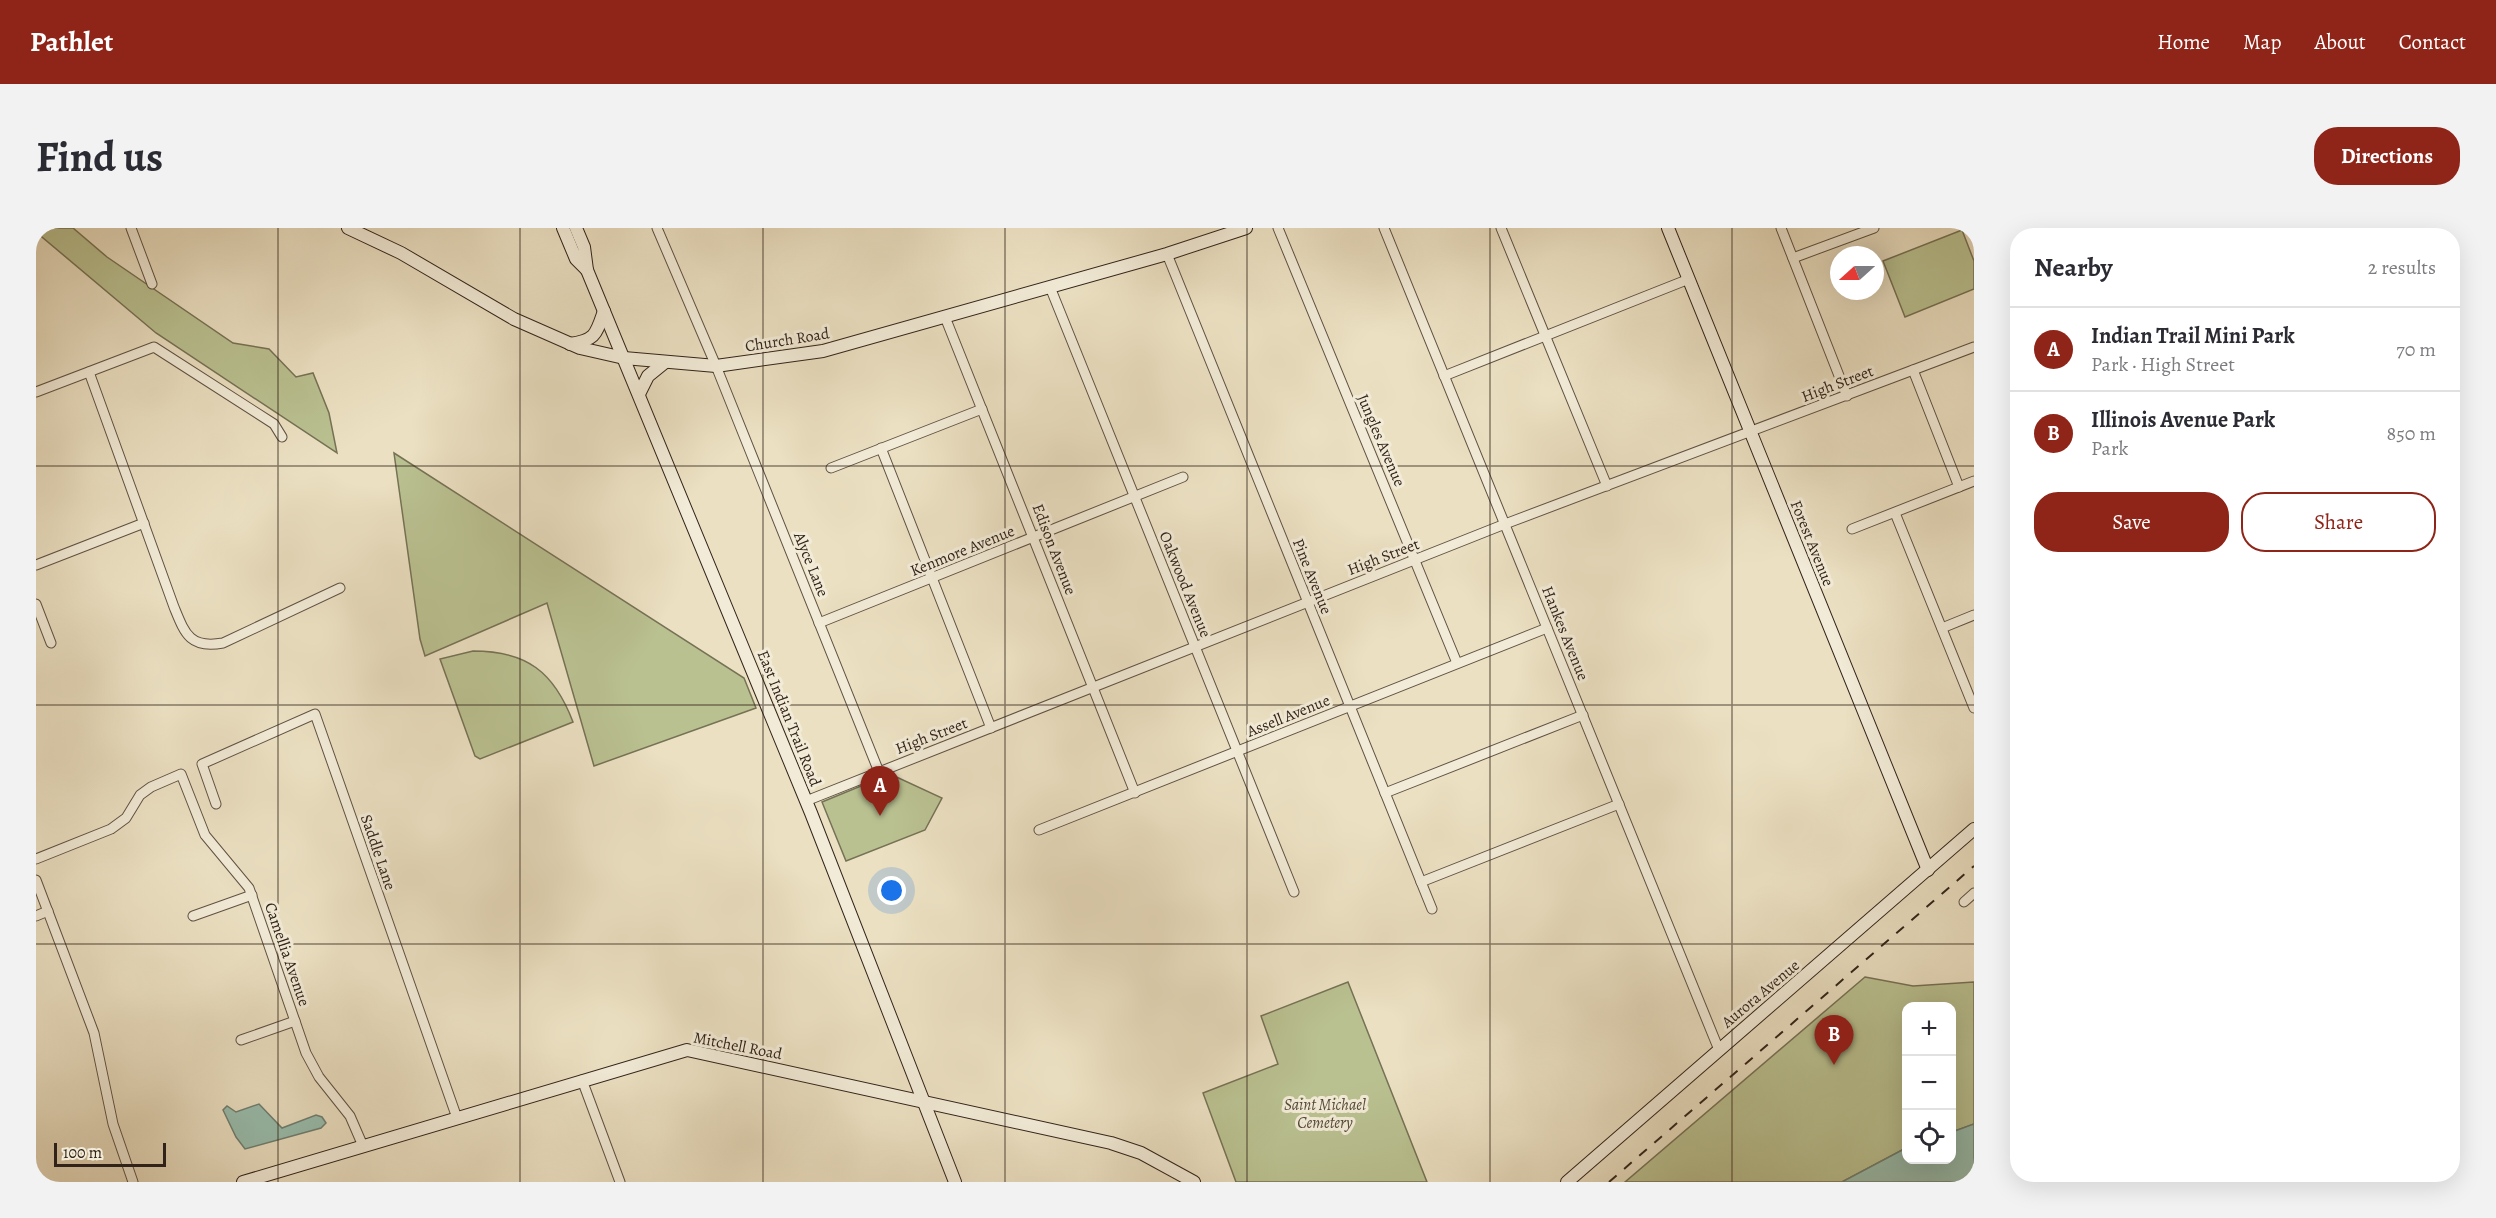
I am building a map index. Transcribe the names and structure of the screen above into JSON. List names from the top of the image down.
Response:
{
  "streets": {
    "street": [
      "Church Road",
      "High Street",
      "Jungles Avenue",
      "Forest Avenue",
      "Edison Avenue",
      "Kenmore Avenue",
      "Alyce Lane",
      "Pine Avenue",
      "Oakwood Avenue",
      "Hankes Avenue",
      "Assell Avenue",
      "East Indian Trail Road",
      "Saddle Lane",
      "Camellia Avenue",
      "Aurora Avenue",
      "Mitchell Road"
    ]
  },
  "crossings": [
    ["Church Road", "Edison Avenue"],
    ["Church Road", "Alyce Lane"],
    ["Church Road", "Pine Avenue"],
    ["Church Road", "Oakwood Avenue"],
    ["Church Road", "East Indian Trail Road"],
    ["High Street", "Jungles Avenue"],
    ["High Street", "Forest Avenue"],
    ["High Street", "Edison Avenue"],
    ["High Street", "Alyce Lane"],
    ["High Street", "Pine Avenue"],
    ["High Street", "Oakwood Avenue"],
    ["High Street", "Hankes Avenue"],
    ["High Street", "East Indian Trail Road"],
    ["Jungles Avenue", "Assell Avenue"],
    ["Forest Avenue", "Aurora Avenue"],
    ["Edison Avenue", "Kenmore Avenue"],
    ["Edison Avenue", "Assell Avenue"],
    ["Kenmore Avenue", "Alyce Lane"],
    ["Kenmore Avenue", "Oakwood Avenue"],
    ["Pine Avenue", "Assell Avenue"],
    ["Oakwood Avenue", "Assell Avenue"],
    ["Hankes Avenue", "Assell Avenue"],
    ["Hankes Avenue", "Aurora Avenue"],
    ["East Indian Trail Road", "Mitchell Road"],
    ["Saddle Lane", "Mitchell Road"],
    ["Camellia Avenue", "Mitchell Road"]
  ],
  "parks": ["Saint Michael Cemetery"],
  "scale_bar": "100 m",
  "north": "left",
  "page": {
    "header": "Pathlet",
    "nav": [
      "Home",
      "Map",
      "About",
      "Contact"
    ],
    "buttons": [
      "Directions",
      ["Save", "Share"]
    ],
    "title": "Find us",
    "heading": ["Nearby", "2 results"],
    "list": [
      {
        "mark": "A",
        "name": "Indian Trail Mini Park",
        "note": "Park · High Street",
        "value": "70 m"
      },
      {
        "mark": "B",
        "name": "Illinois Avenue Park",
        "note": "Park",
        "value": "850 m"
      }
    ],
    "pins": ["A", "B"],
    "map_buttons": ["+", "−"],
    "scale": "100 m"
  }
}
